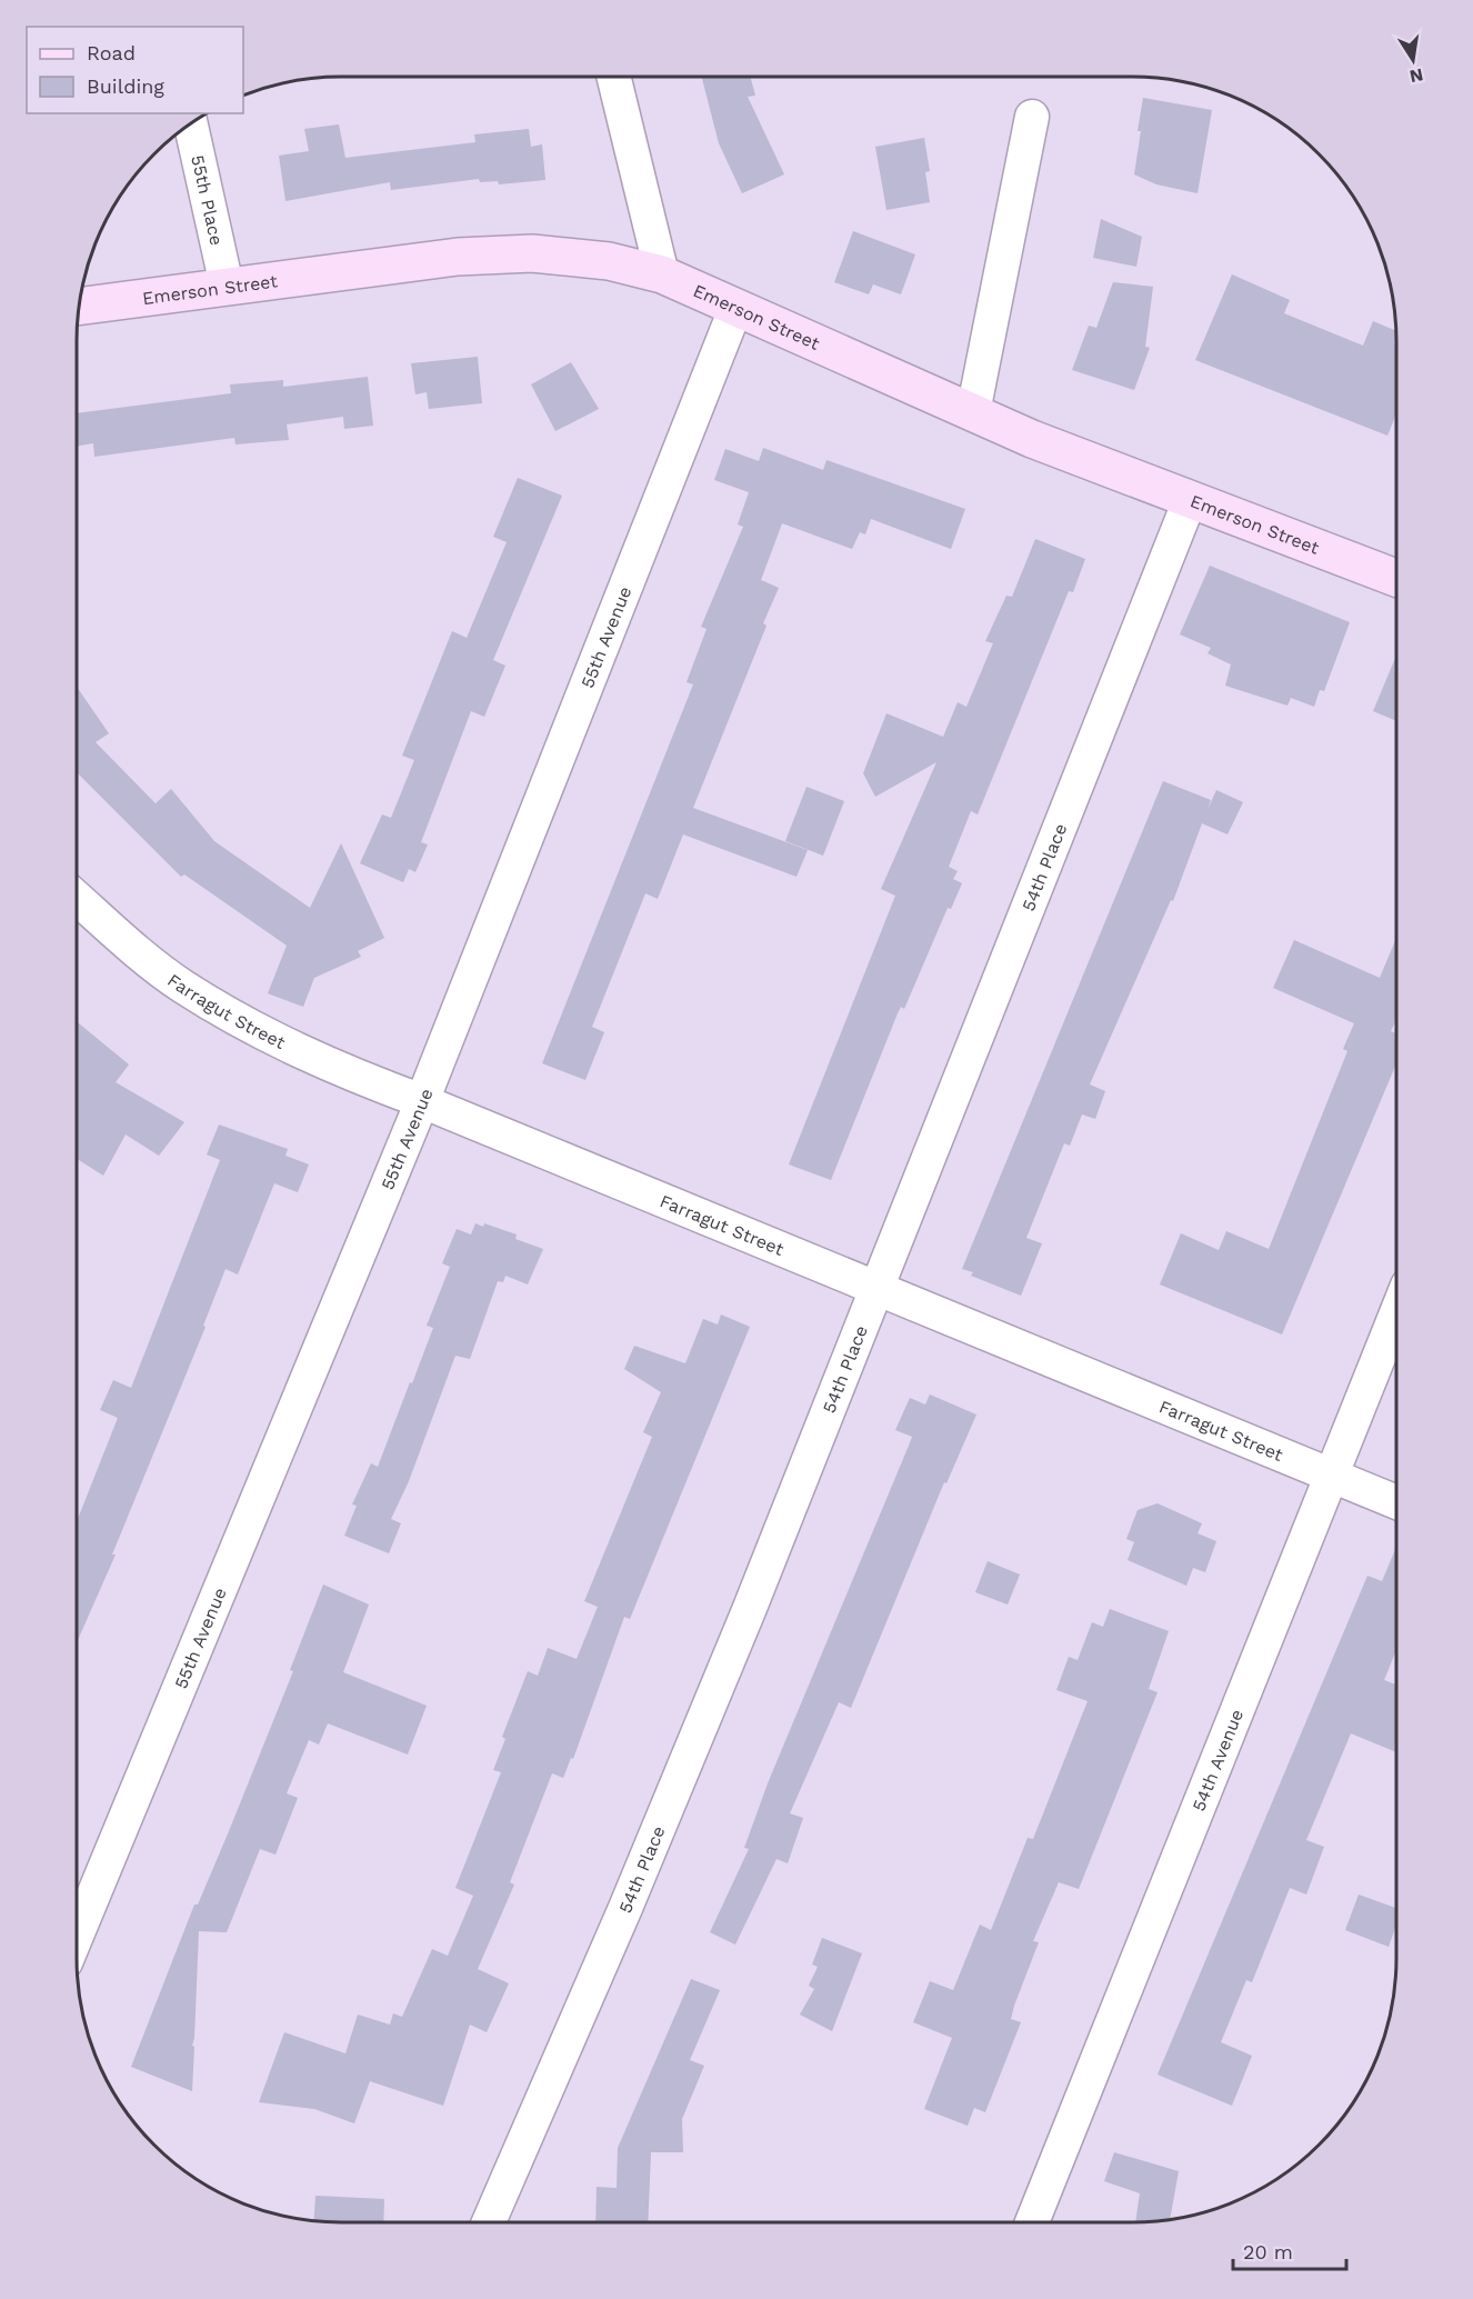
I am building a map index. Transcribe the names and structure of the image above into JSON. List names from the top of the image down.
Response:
{
  "streets": {
    "street": [
      "55th Place",
      "Emerson Street",
      "55th Avenue",
      "54th Place",
      "Farragut Street",
      "54th Avenue"
    ]
  },
  "crossings": [
    ["55th Place", "Emerson Street"],
    ["Emerson Street", "55th Avenue"],
    ["Emerson Street", "54th Place"],
    ["55th Avenue", "Farragut Street"],
    ["54th Place", "Farragut Street"],
    ["Farragut Street", "54th Avenue"]
  ],
  "legend": ["Road", "Building"],
  "scale_bar": "20 m",
  "north": "bottom"
}
